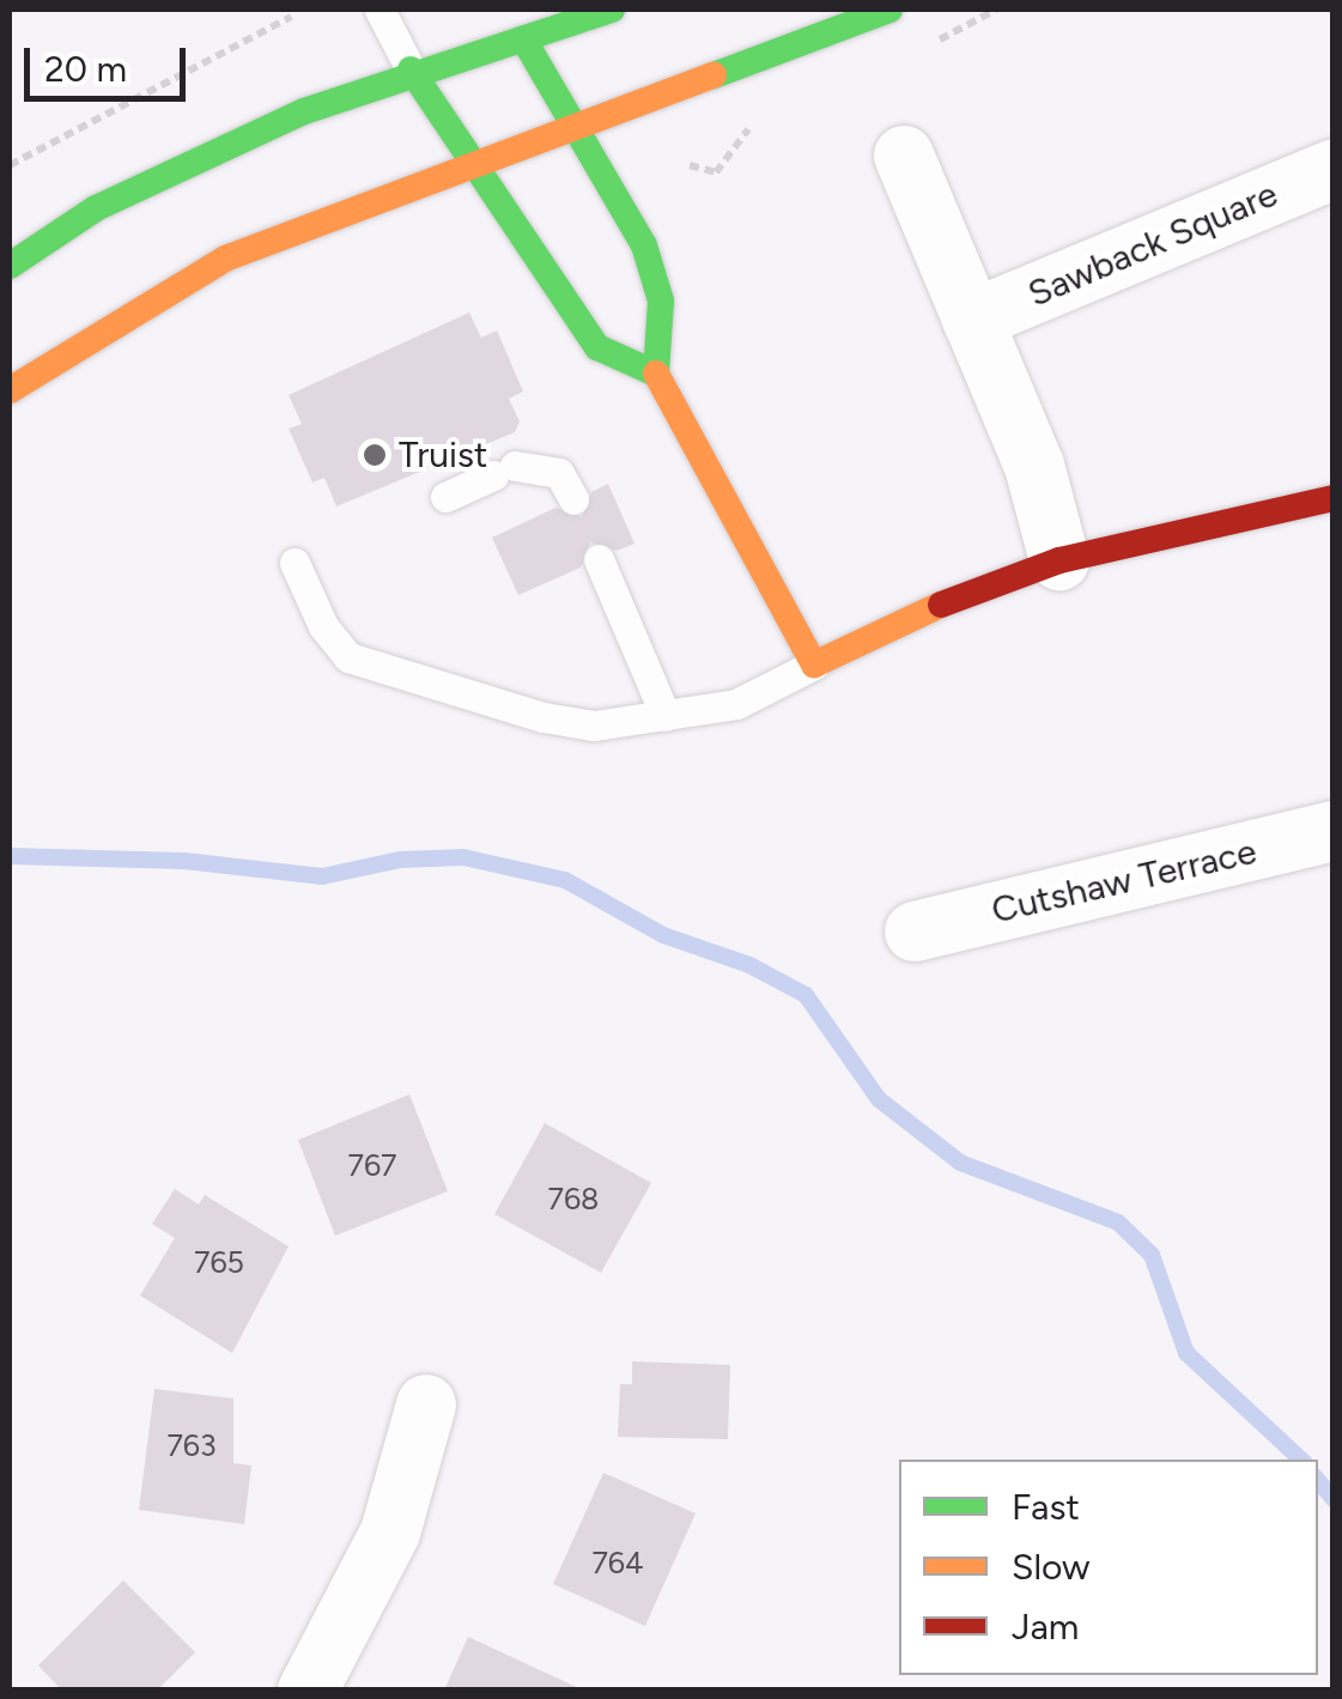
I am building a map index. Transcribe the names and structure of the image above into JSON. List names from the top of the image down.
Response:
{
  "streets": {
    "street": ["Sawback Square", "Cutshaw Terrace"]
  },
  "places": ["Truist"],
  "house_numbers": [
    "767",
    "768",
    "765",
    "763",
    "764"
  ],
  "legend": ["Fast", "Slow", "Jam"],
  "scale_bar": "20 m"
}
